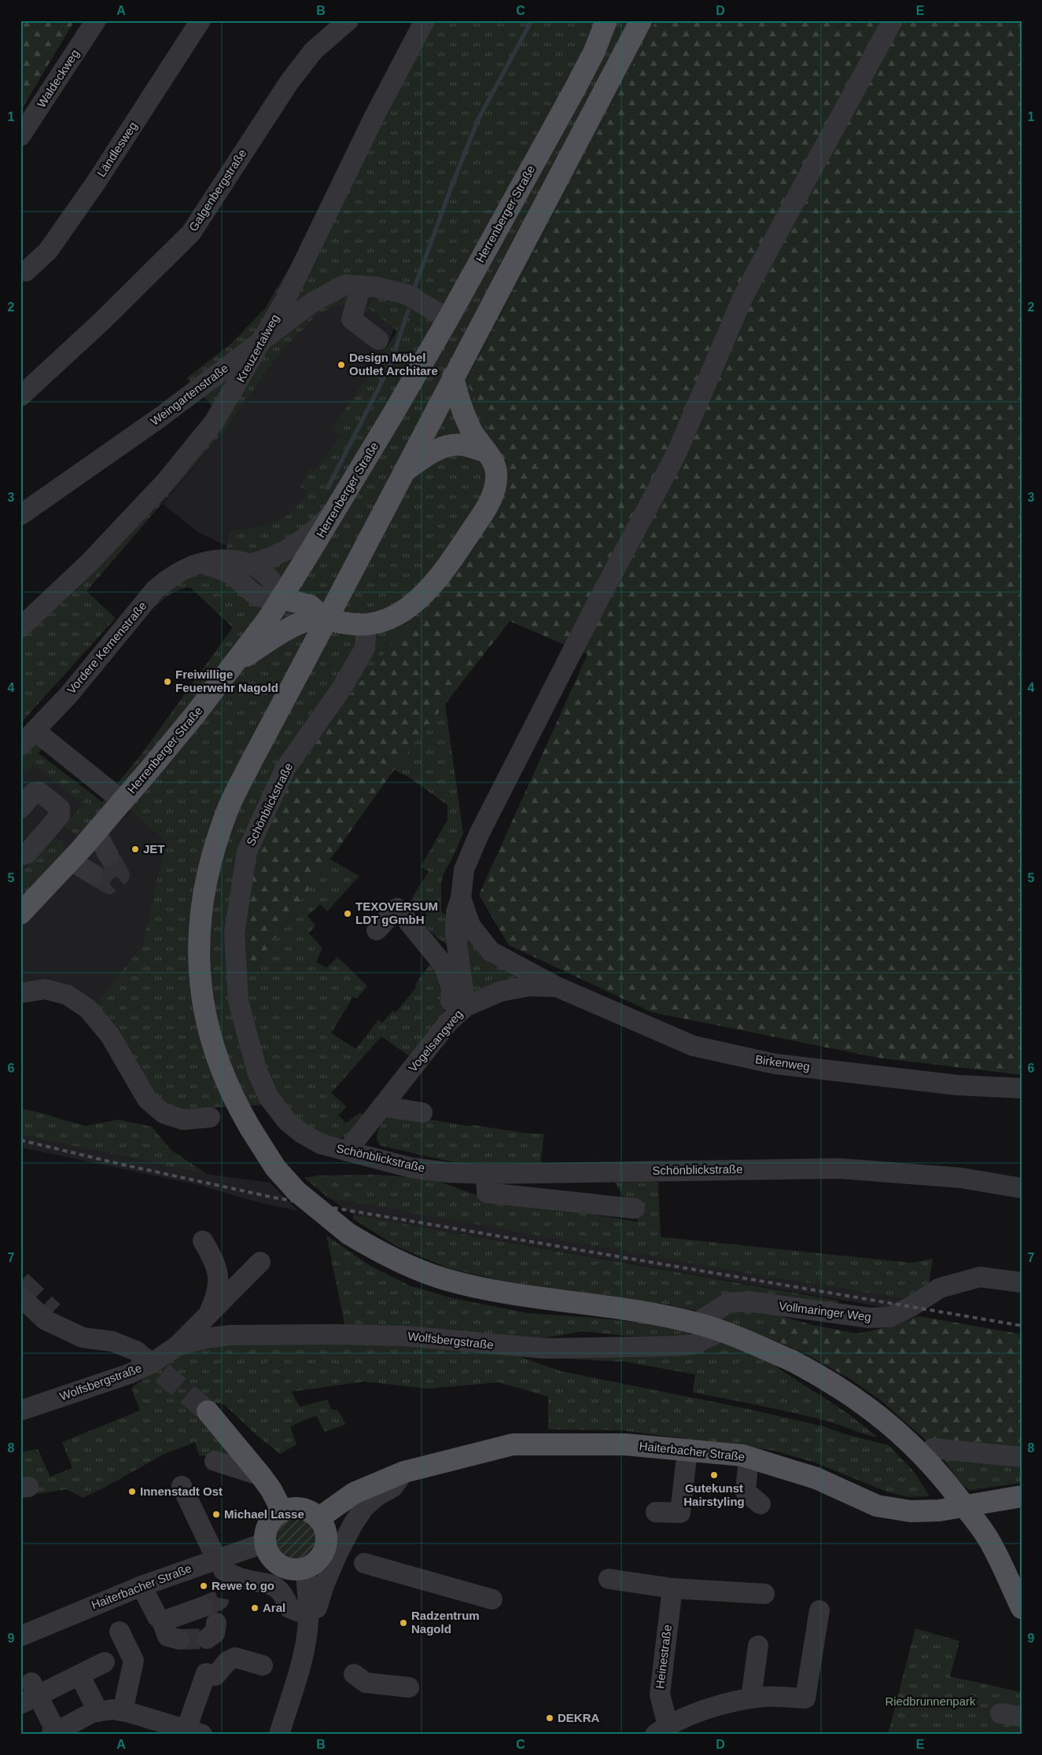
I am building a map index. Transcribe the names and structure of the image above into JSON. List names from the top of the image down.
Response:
{
  "streets": {
    "main road": ["Herrenberger Straße", "Haiterbacher Straße"],
    "street": [
      "Waldeckweg",
      "Ländlesweg",
      "Galgenbergstraße",
      "Kreuzertalweg",
      "Weingartenstraße",
      "Vordere Kernenstraße",
      "Schönblickstraße",
      "Vogelsangweg",
      "Birkenweg",
      "Vollmaringer Weg",
      "Wolfsbergstraße",
      "Heinestraße"
    ]
  },
  "crossings": [
    ["Herrenberger Straße", "Weingartenstraße"],
    ["Herrenberger Straße", "Vordere Kernenstraße"],
    ["Kreuzertalweg", "Weingartenstraße"],
    ["Schönblickstraße", "Vogelsangweg"],
    ["Vogelsangweg", "Birkenweg"]
  ],
  "parks": ["Riedbrunnenpark"],
  "places": [
    "Design Möbel Outlet Architare",
    "Freiwillige Feuerwehr Nagold",
    "JET",
    "TEXOVERSUM LDT gGmbH",
    "Gutekunst Hairstyling",
    "Innenstadt Ost",
    "Michael Lasse",
    "Rewe to go",
    "Aral",
    "Radzentrum Nagold",
    "DEKRA"
  ],
  "grid": {
    "columns": [
      "A",
      "B",
      "C",
      "D",
      "E"
    ],
    "rows": [
      "1",
      "2",
      "3",
      "4",
      "5",
      "6",
      "7",
      "8",
      "9"
    ]
  }
}
